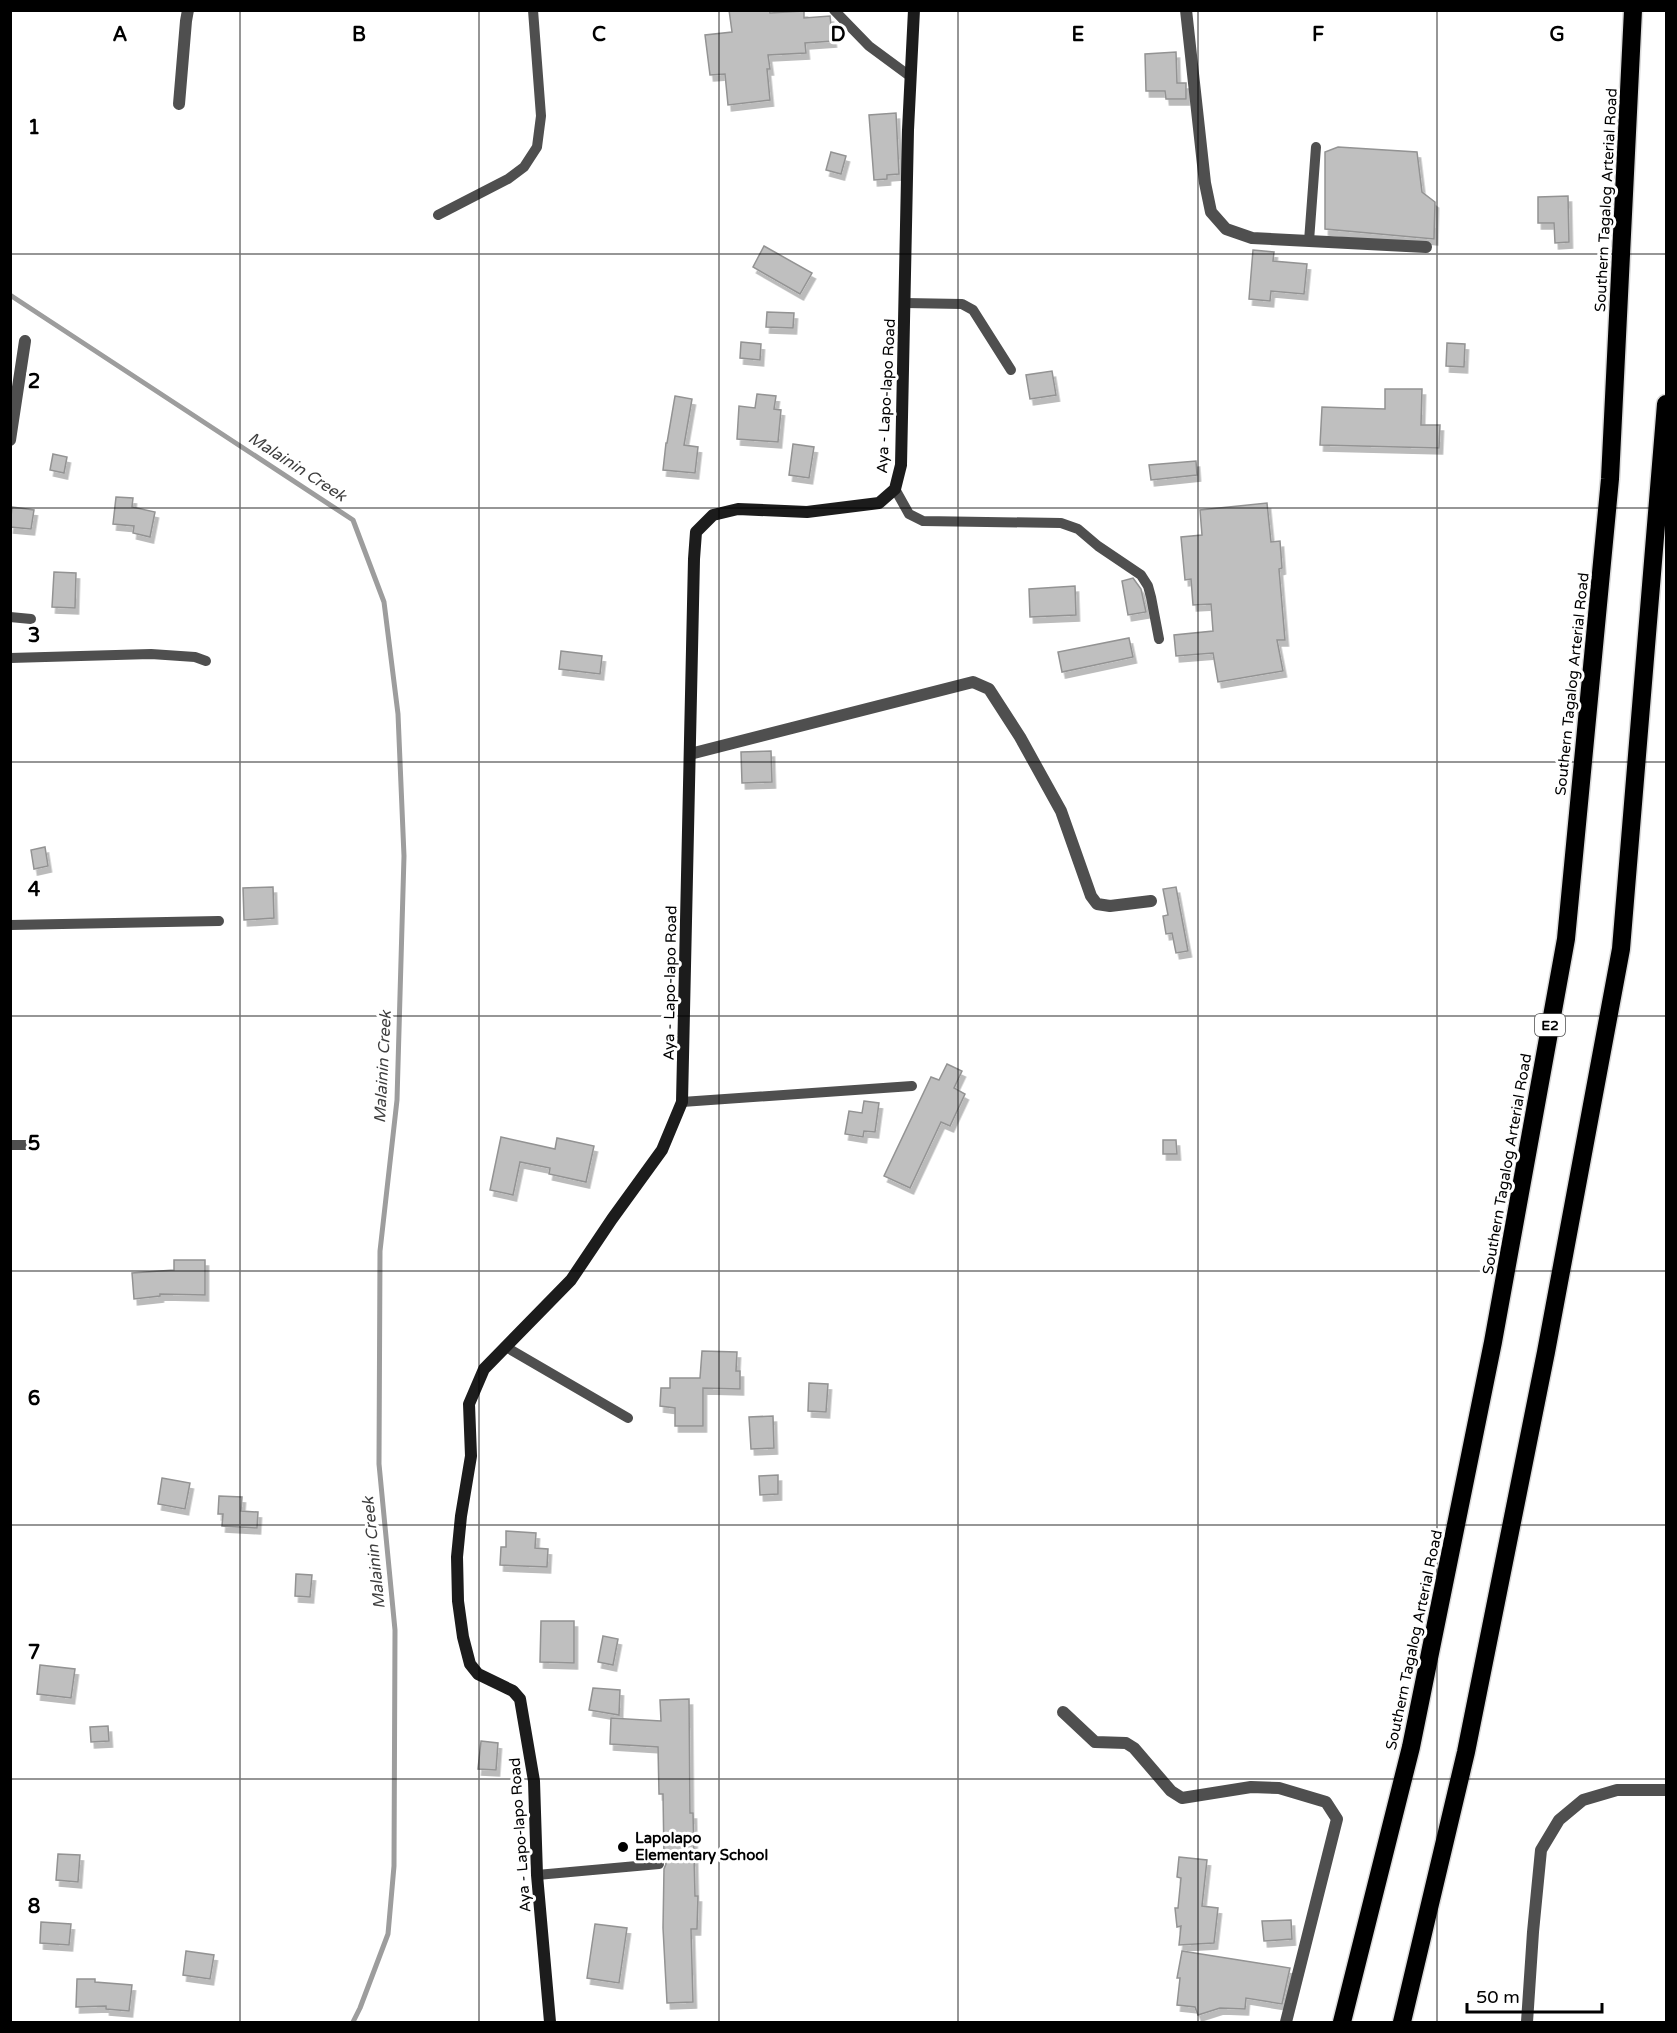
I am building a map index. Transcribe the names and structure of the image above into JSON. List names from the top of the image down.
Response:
{
  "streets": {
    "highway": ["Southern Tagalog Arterial Road", "E2"],
    "street": ["Aya - Lapo-lapo Road"]
  },
  "water": ["Malainin Creek"],
  "places": ["Lapolapo Elementary School"],
  "scale_bar": "50 m",
  "grid": {
    "columns": [
      "A",
      "B",
      "C",
      "D",
      "E",
      "F",
      "G"
    ],
    "rows": [
      "1",
      "2",
      "3",
      "4",
      "5",
      "6",
      "7",
      "8"
    ]
  }
}
